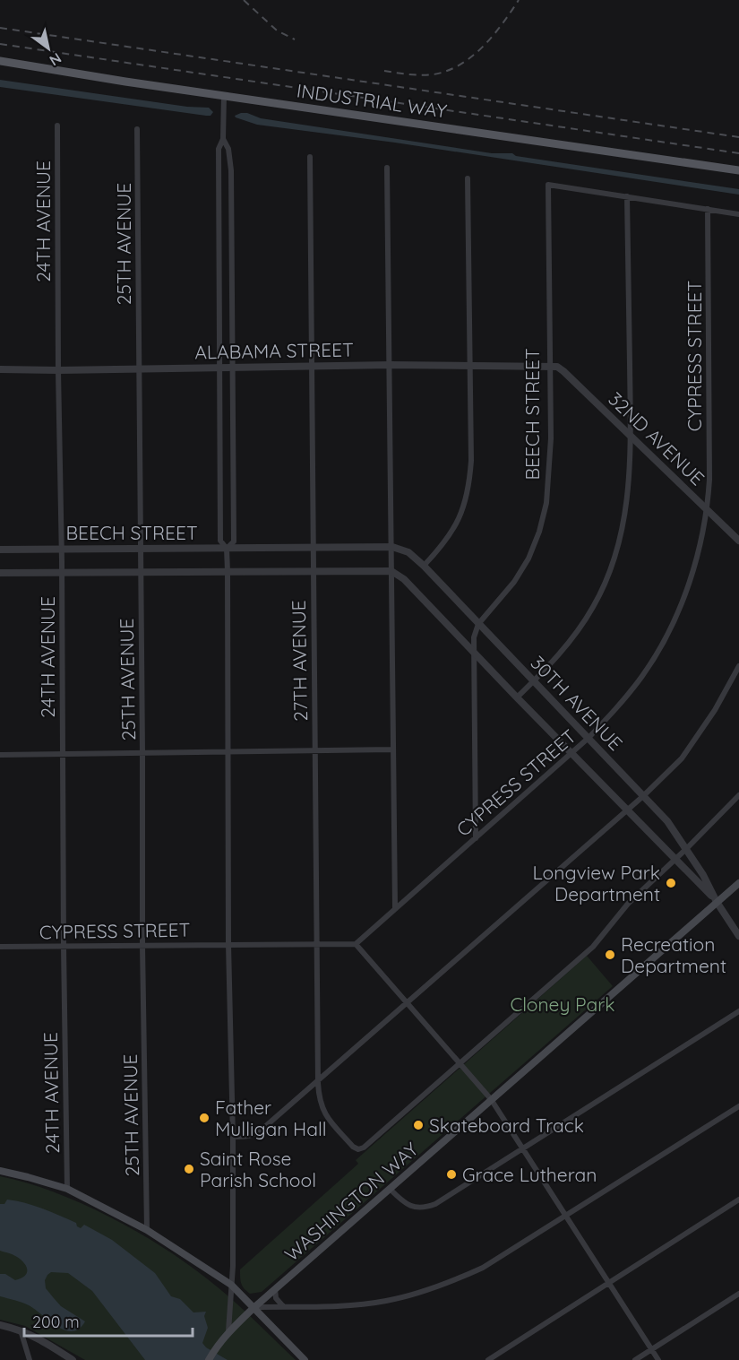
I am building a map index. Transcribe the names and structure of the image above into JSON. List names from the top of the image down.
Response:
{
  "streets": {
    "main road": ["INDUSTRIAL WAY", "WASHINGTON WAY"],
    "street": [
      "24TH AVENUE",
      "25TH AVENUE",
      "ALABAMA STREET",
      "CYPRESS STREET",
      "BEECH STREET",
      "32ND AVENUE",
      "27TH AVENUE",
      "30TH AVENUE"
    ]
  },
  "crossings": [
    ["24TH AVENUE", "ALABAMA STREET"],
    ["24TH AVENUE", "CYPRESS STREET"],
    ["24TH AVENUE", "BEECH STREET"],
    ["25TH AVENUE", "ALABAMA STREET"],
    ["25TH AVENUE", "CYPRESS STREET"],
    ["25TH AVENUE", "BEECH STREET"],
    ["ALABAMA STREET", "BEECH STREET"],
    ["ALABAMA STREET", "32ND AVENUE"],
    ["ALABAMA STREET", "27TH AVENUE"],
    ["CYPRESS STREET", "32ND AVENUE"],
    ["CYPRESS STREET", "27TH AVENUE"],
    ["CYPRESS STREET", "30TH AVENUE"],
    ["BEECH STREET", "32ND AVENUE"],
    ["BEECH STREET", "27TH AVENUE"],
    ["BEECH STREET", "30TH AVENUE"],
    ["30TH AVENUE", "WASHINGTON WAY"]
  ],
  "parks": ["Cloney Park"],
  "places": [
    "Longview Park Department",
    "Recreation Department",
    "Father Mulligan Hall",
    "Skateboard Track",
    "Saint Rose Parish School",
    "Grace Lutheran"
  ],
  "scale_bar": "200 m",
  "north": "bottom right"
}
